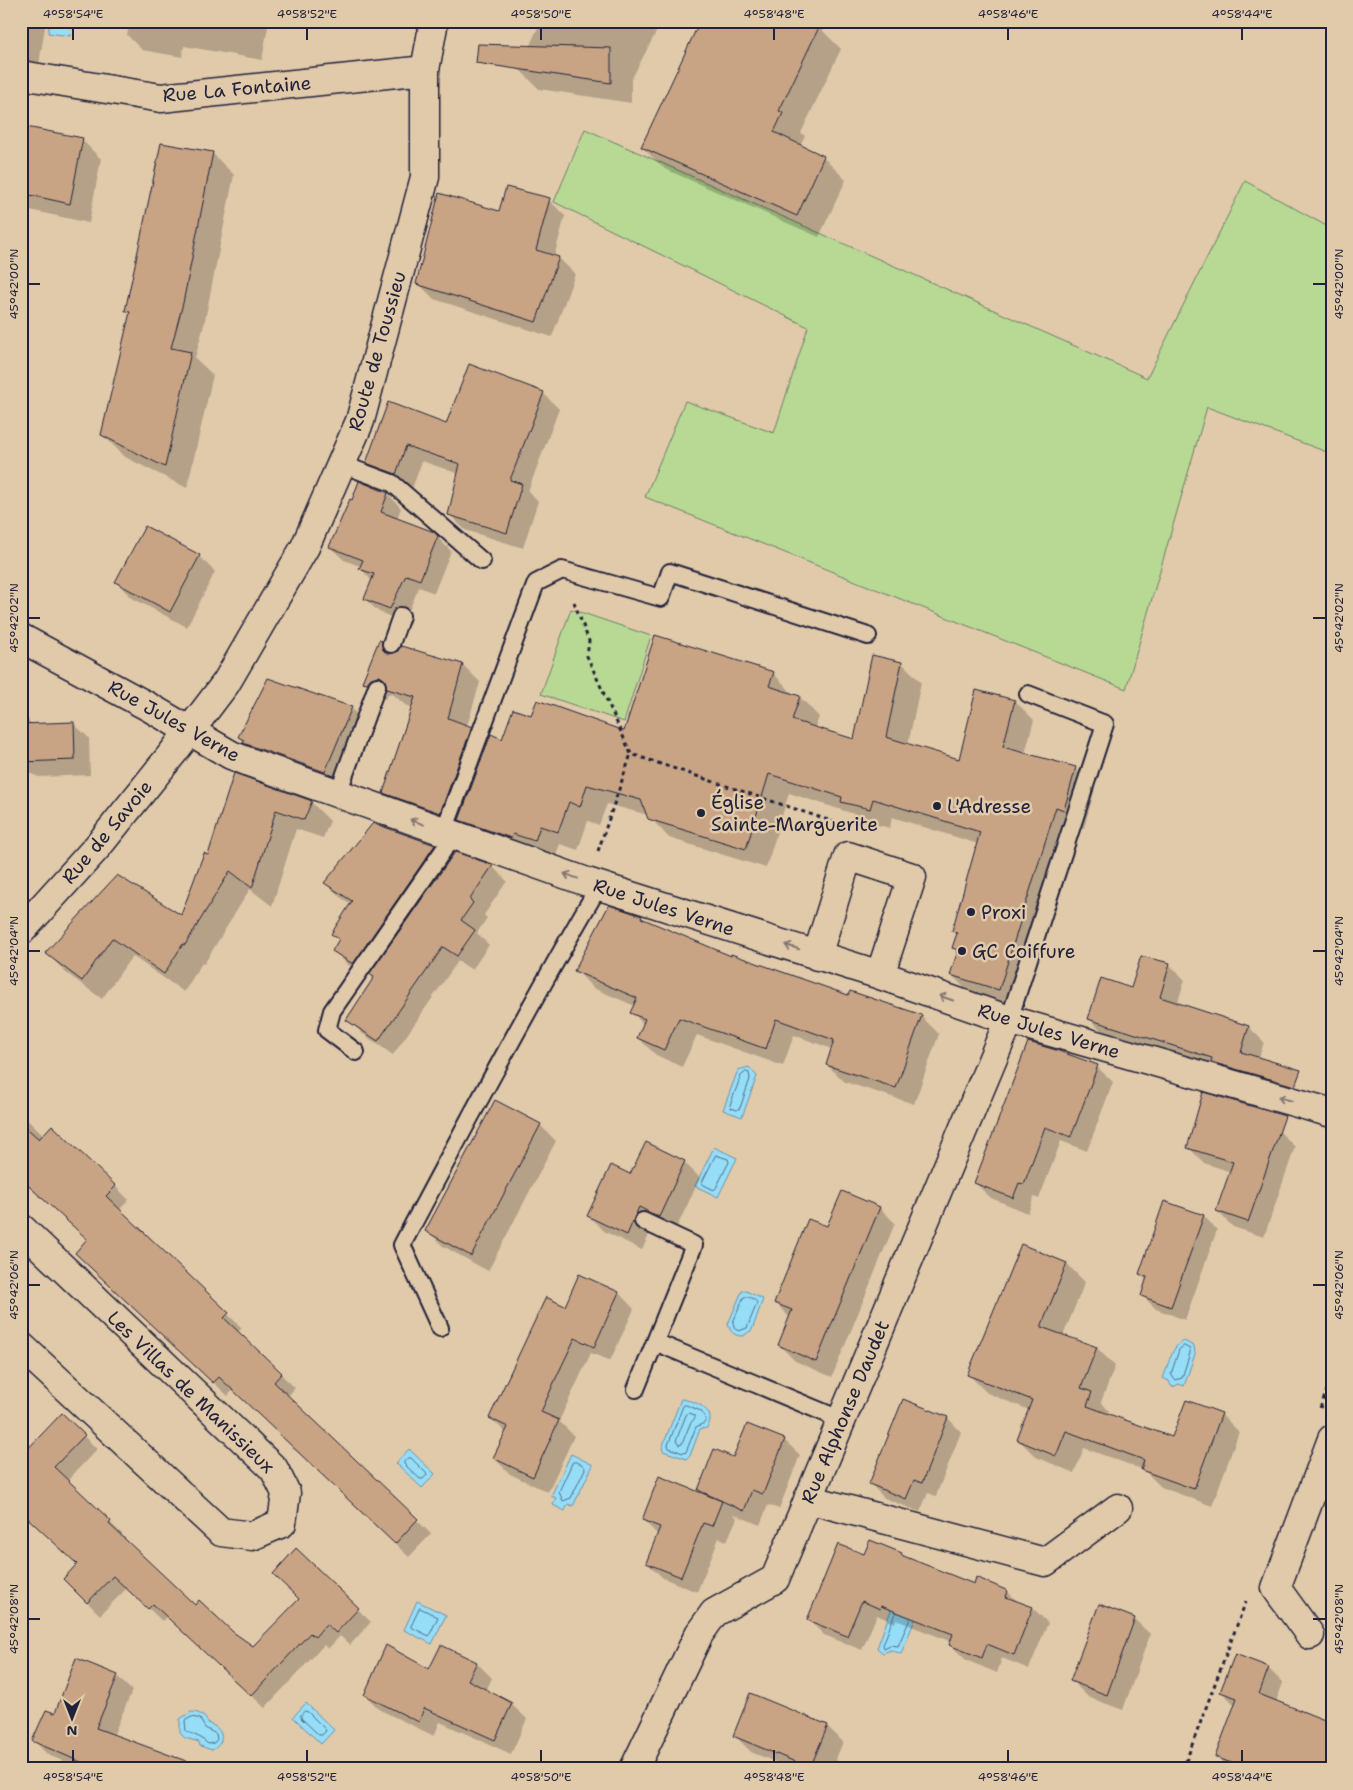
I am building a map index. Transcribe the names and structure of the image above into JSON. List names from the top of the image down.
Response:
{
  "streets": {
    "street": [
      "Rue La Fontaine",
      "Route de Toussieu",
      "Rue Jules Verne",
      "Rue de Savoie",
      "Les Villas de Manissieux",
      "Rue Alphonse Daudet"
    ]
  },
  "crossings": [
    ["Rue La Fontaine", "Route de Toussieu"],
    ["Route de Toussieu", "Rue Jules Verne"],
    ["Route de Toussieu", "Rue de Savoie"],
    ["Rue Jules Verne", "Rue de Savoie"],
    ["Rue Jules Verne", "Rue Alphonse Daudet"]
  ],
  "one_way": ["Rue Jules Verne"],
  "places": [
    "L'Adresse",
    "Église Sainte-Marguerite",
    "Proxi",
    "GC Coiffure"
  ],
  "north": "bottom",
  "coordinates": [
    "4°58'54\"E",
    "4°58'52\"E",
    "4°58'50\"E",
    "4°58'48\"E",
    "4°58'46\"E",
    "4°58'44\"E",
    "45°42'00\"N",
    "45°42'02\"N",
    "45°42'04\"N",
    "45°42'06\"N",
    "45°42'08\"N"
  ]
}
